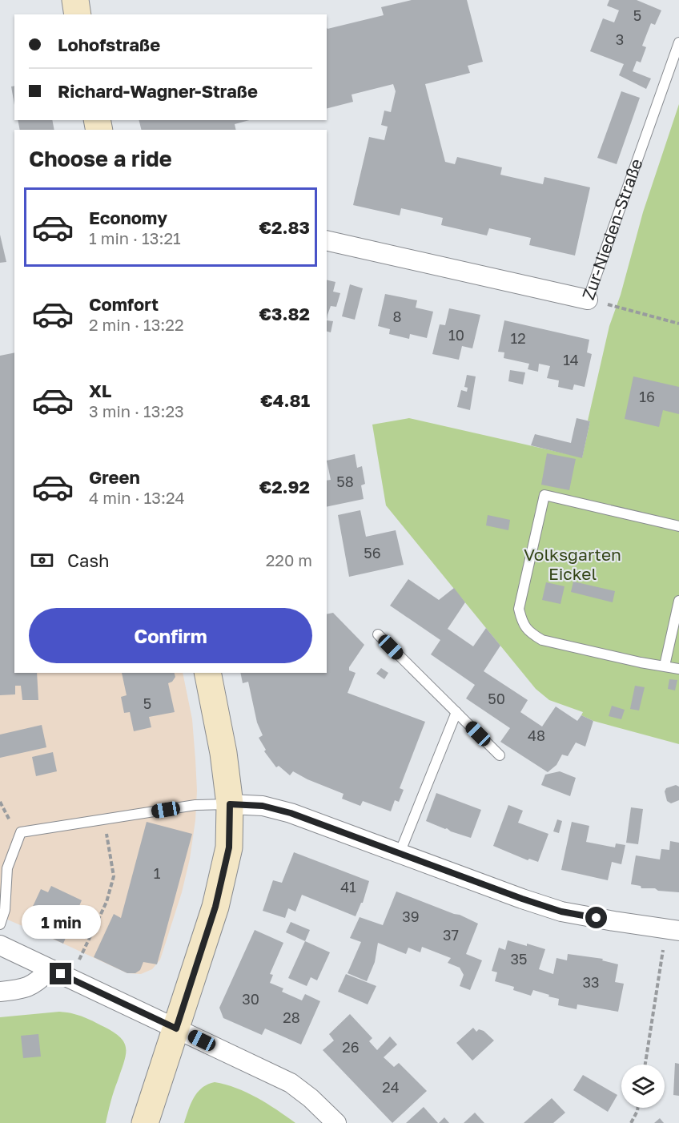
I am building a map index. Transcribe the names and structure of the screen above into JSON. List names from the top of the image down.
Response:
{
  "streets": {
    "street": ["Zur-Nieden-Straße"]
  },
  "parks": ["Volksgarten Eickel"],
  "house_numbers": [
    "5",
    "3",
    "8",
    "10",
    "12",
    "14",
    "16",
    "58",
    "56",
    "50",
    "5",
    "48",
    "1",
    "41",
    "39",
    "37",
    "35",
    "33",
    "30",
    "28",
    "26",
    "24"
  ],
  "page": {
    "banner": ["Lohofstraße", "Richard-Wagner-Straße"],
    "heading": "Choose a ride",
    "list": [
      {
        "name": "Economy",
        "note": "1 min · 13:21",
        "value": "€2.83"
      },
      {
        "name": "Comfort",
        "note": "2 min · 13:22",
        "value": "€3.82"
      },
      {
        "name": "XL",
        "note": "3 min · 13:23",
        "value": "€4.81"
      },
      {
        "name": "Green",
        "note": "4 min · 13:24",
        "value": "€2.92"
      }
    ],
    "pay": ["Cash", "220 m"],
    "buttons": "Confirm",
    "bubble": "1 min"
  }
}
